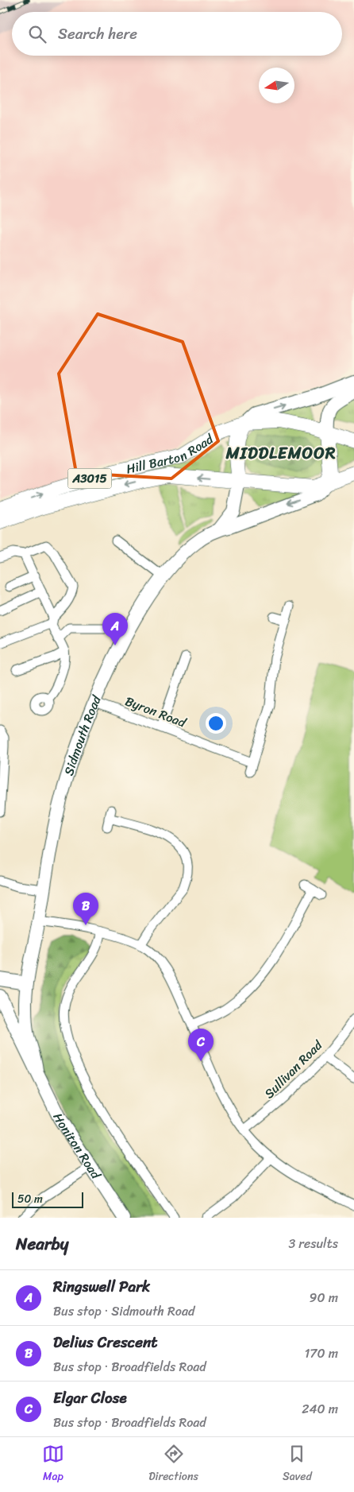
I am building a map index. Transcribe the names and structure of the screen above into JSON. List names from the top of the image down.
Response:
{
  "streets": {
    "main road": [
      "Hill Barton Road",
      "A3015",
      "Sidmouth Road",
      "Honiton Road"
    ],
    "street": ["Byron Road", "Sullivan Road"]
  },
  "crossings": [
    ["Hill Barton Road", "Sidmouth Road"],
    ["Byron Road", "Sidmouth Road"],
    ["Sidmouth Road", "Honiton Road"]
  ],
  "districts": ["MIDDLEMOOR"],
  "scale_bar": "50 m",
  "north": "left",
  "page": {
    "search": "Search here",
    "pins": ["A", "B", "C"],
    "scale": "50 m",
    "heading": ["Nearby", "3 results"],
    "list": [
      {
        "mark": "A",
        "name": "Ringswell Park",
        "note": "Bus stop · Sidmouth Road",
        "value": "90 m"
      },
      {
        "mark": "B",
        "name": "Delius Crescent",
        "note": "Bus stop · Broadfields Road",
        "value": "170 m"
      },
      {
        "mark": "C",
        "name": "Elgar Close",
        "note": "Bus stop · Broadfields Road",
        "value": "240 m"
      }
    ],
    "nav": ["Map", "Directions", "Saved"]
  }
}
